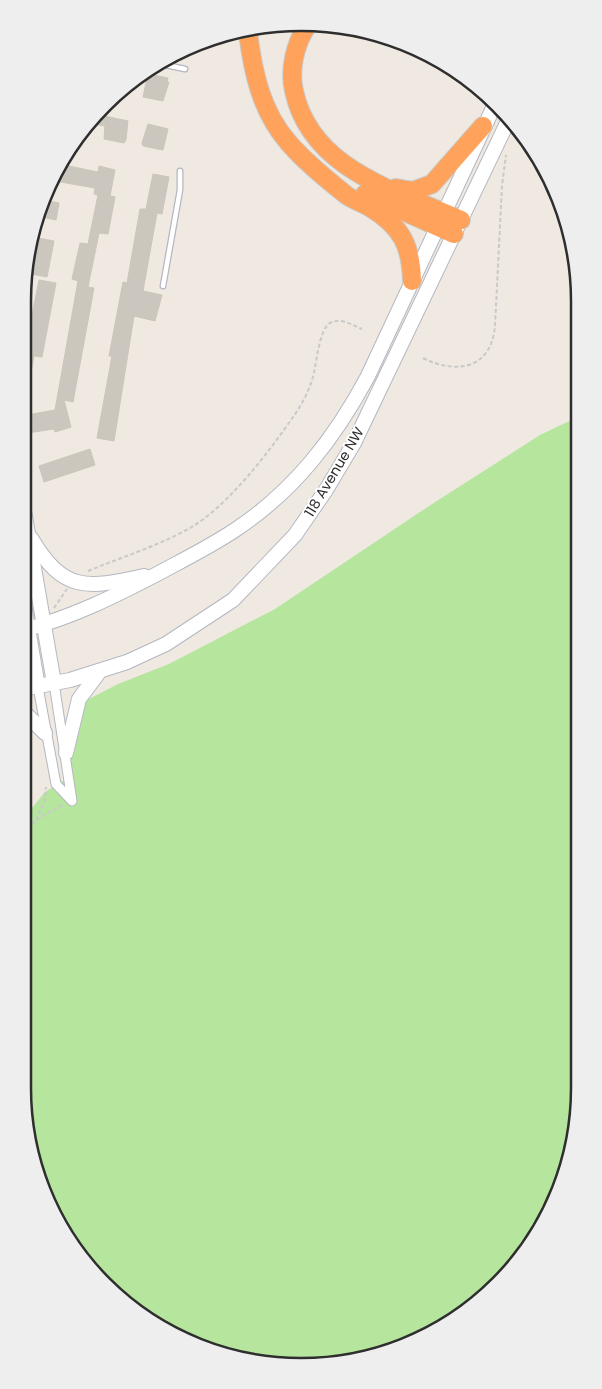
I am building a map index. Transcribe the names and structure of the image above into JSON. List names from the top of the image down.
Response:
{
  "streets": {
    "main road": ["118 Avenue NW"]
  }
}
